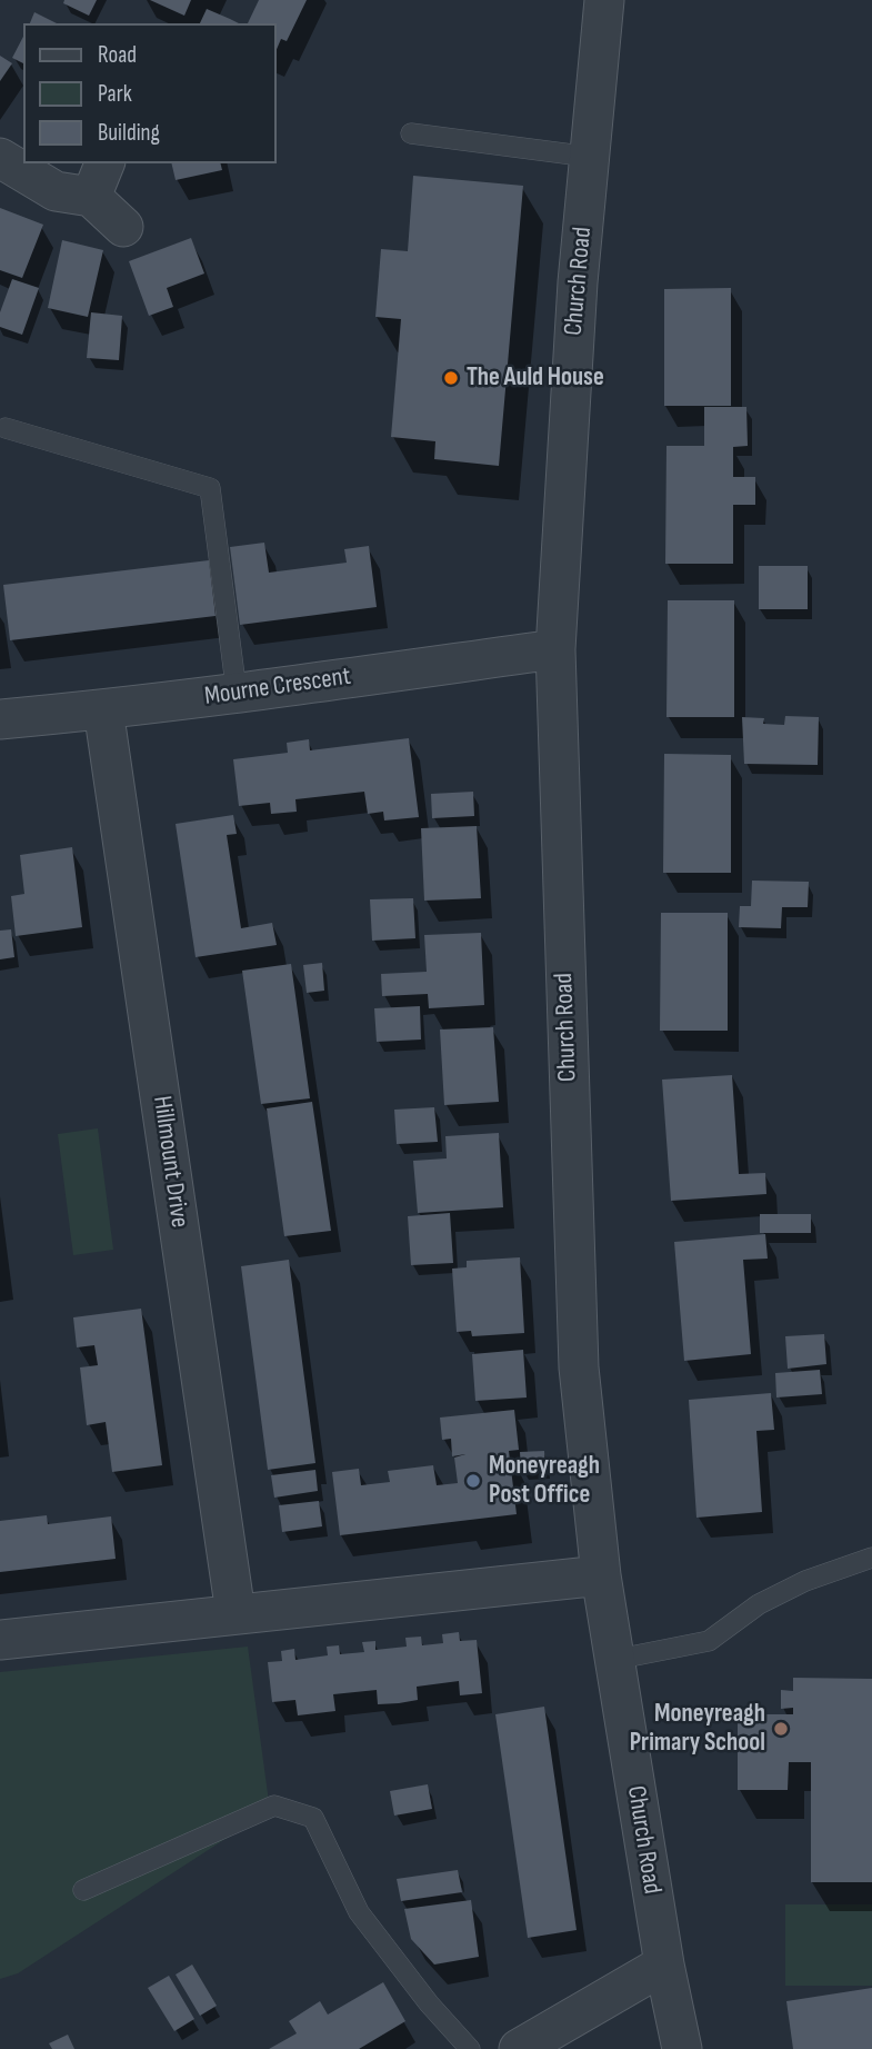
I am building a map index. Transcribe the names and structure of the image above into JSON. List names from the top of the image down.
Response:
{
  "streets": {
    "street": ["Church Road", "Mourne Crescent", "Hillmount Drive"]
  },
  "crossings": [
    ["Church Road", "Mourne Crescent"],
    ["Mourne Crescent", "Hillmount Drive"]
  ],
  "places": ["The Auld House", "Moneyreagh Post Office", "Moneyreagh Primary School"],
  "legend": ["Road", "Park", "Building"]
}
